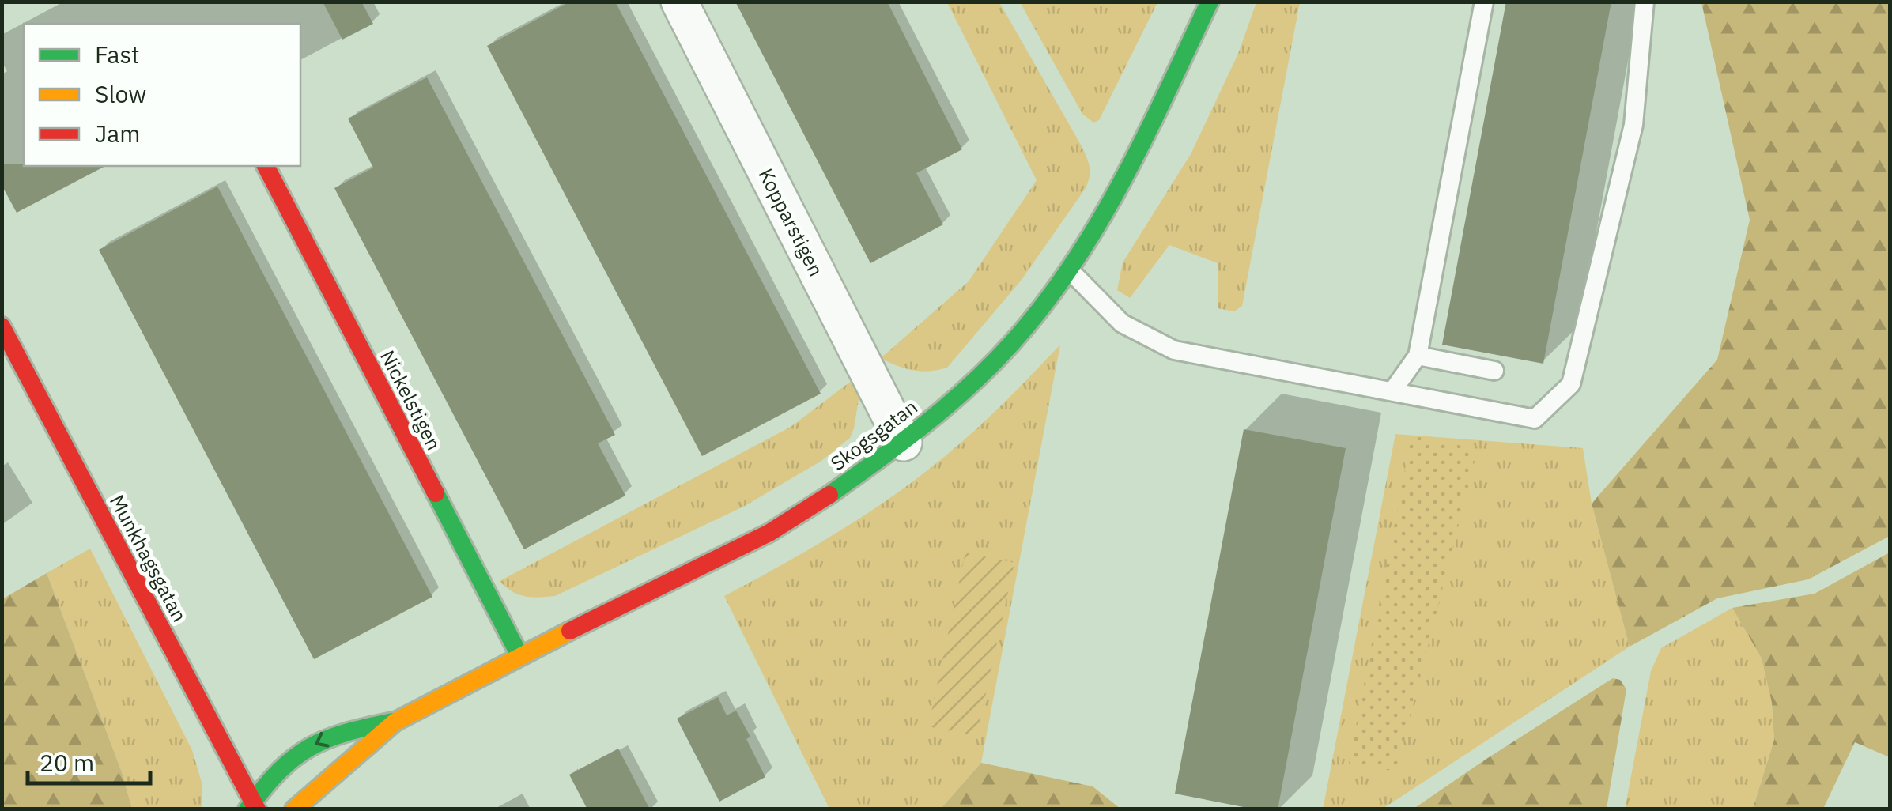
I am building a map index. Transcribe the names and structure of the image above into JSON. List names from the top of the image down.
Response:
{
  "streets": {
    "street": [
      "Kopparstigen",
      "Nickelstigen",
      "Skogsgatan",
      "Munkhagsgatan"
    ]
  },
  "crossings": [
    ["Kopparstigen", "Skogsgatan"],
    ["Nickelstigen", "Skogsgatan"],
    ["Skogsgatan", "Munkhagsgatan"]
  ],
  "legend": ["Fast", "Slow", "Jam"],
  "scale_bar": "20 m"
}
